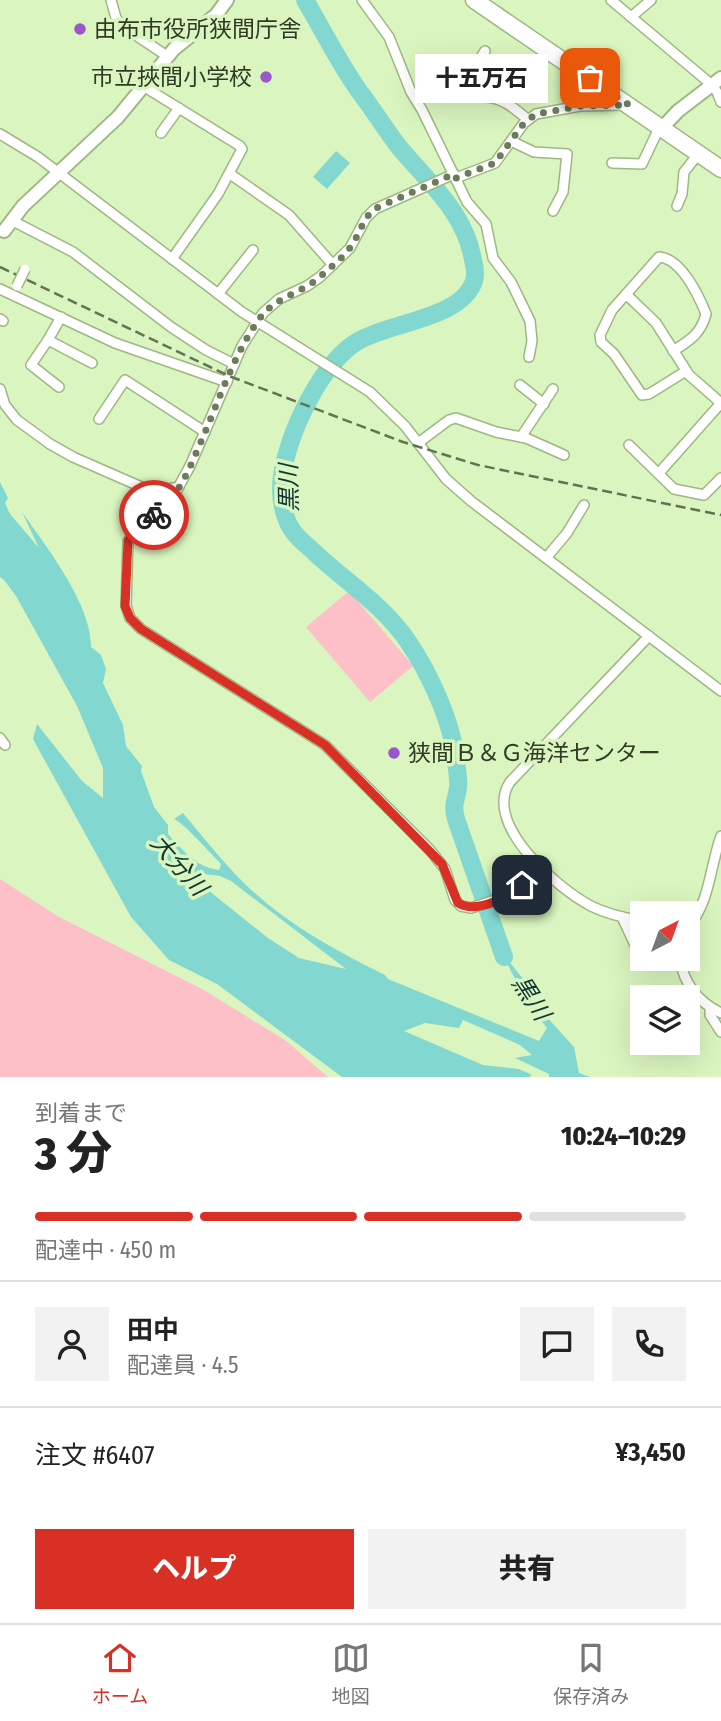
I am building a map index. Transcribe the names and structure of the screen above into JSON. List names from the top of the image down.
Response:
{
  "water": ["黒川", "大分川"],
  "places": [
    "由布市役所狭間庁舎",
    "市立挾間小学校",
    "十五万石",
    "狭間Ｂ＆Ｇ海洋センター"
  ],
  "north": "top right",
  "page": {
    "bubble": "十五万石",
    "heading": ["3 分", "到着まで", "10:24–10:29"],
    "panel": [
      "田中",
      "配達員 · 4.5",
      "注文 #6407",
      "¥3,450"
    ],
    "bar": "配達中 · 450 m",
    "buttons": ["ヘルプ", "共有"],
    "tabs": ["ホーム", "地図", "保存済み"]
  }
}
